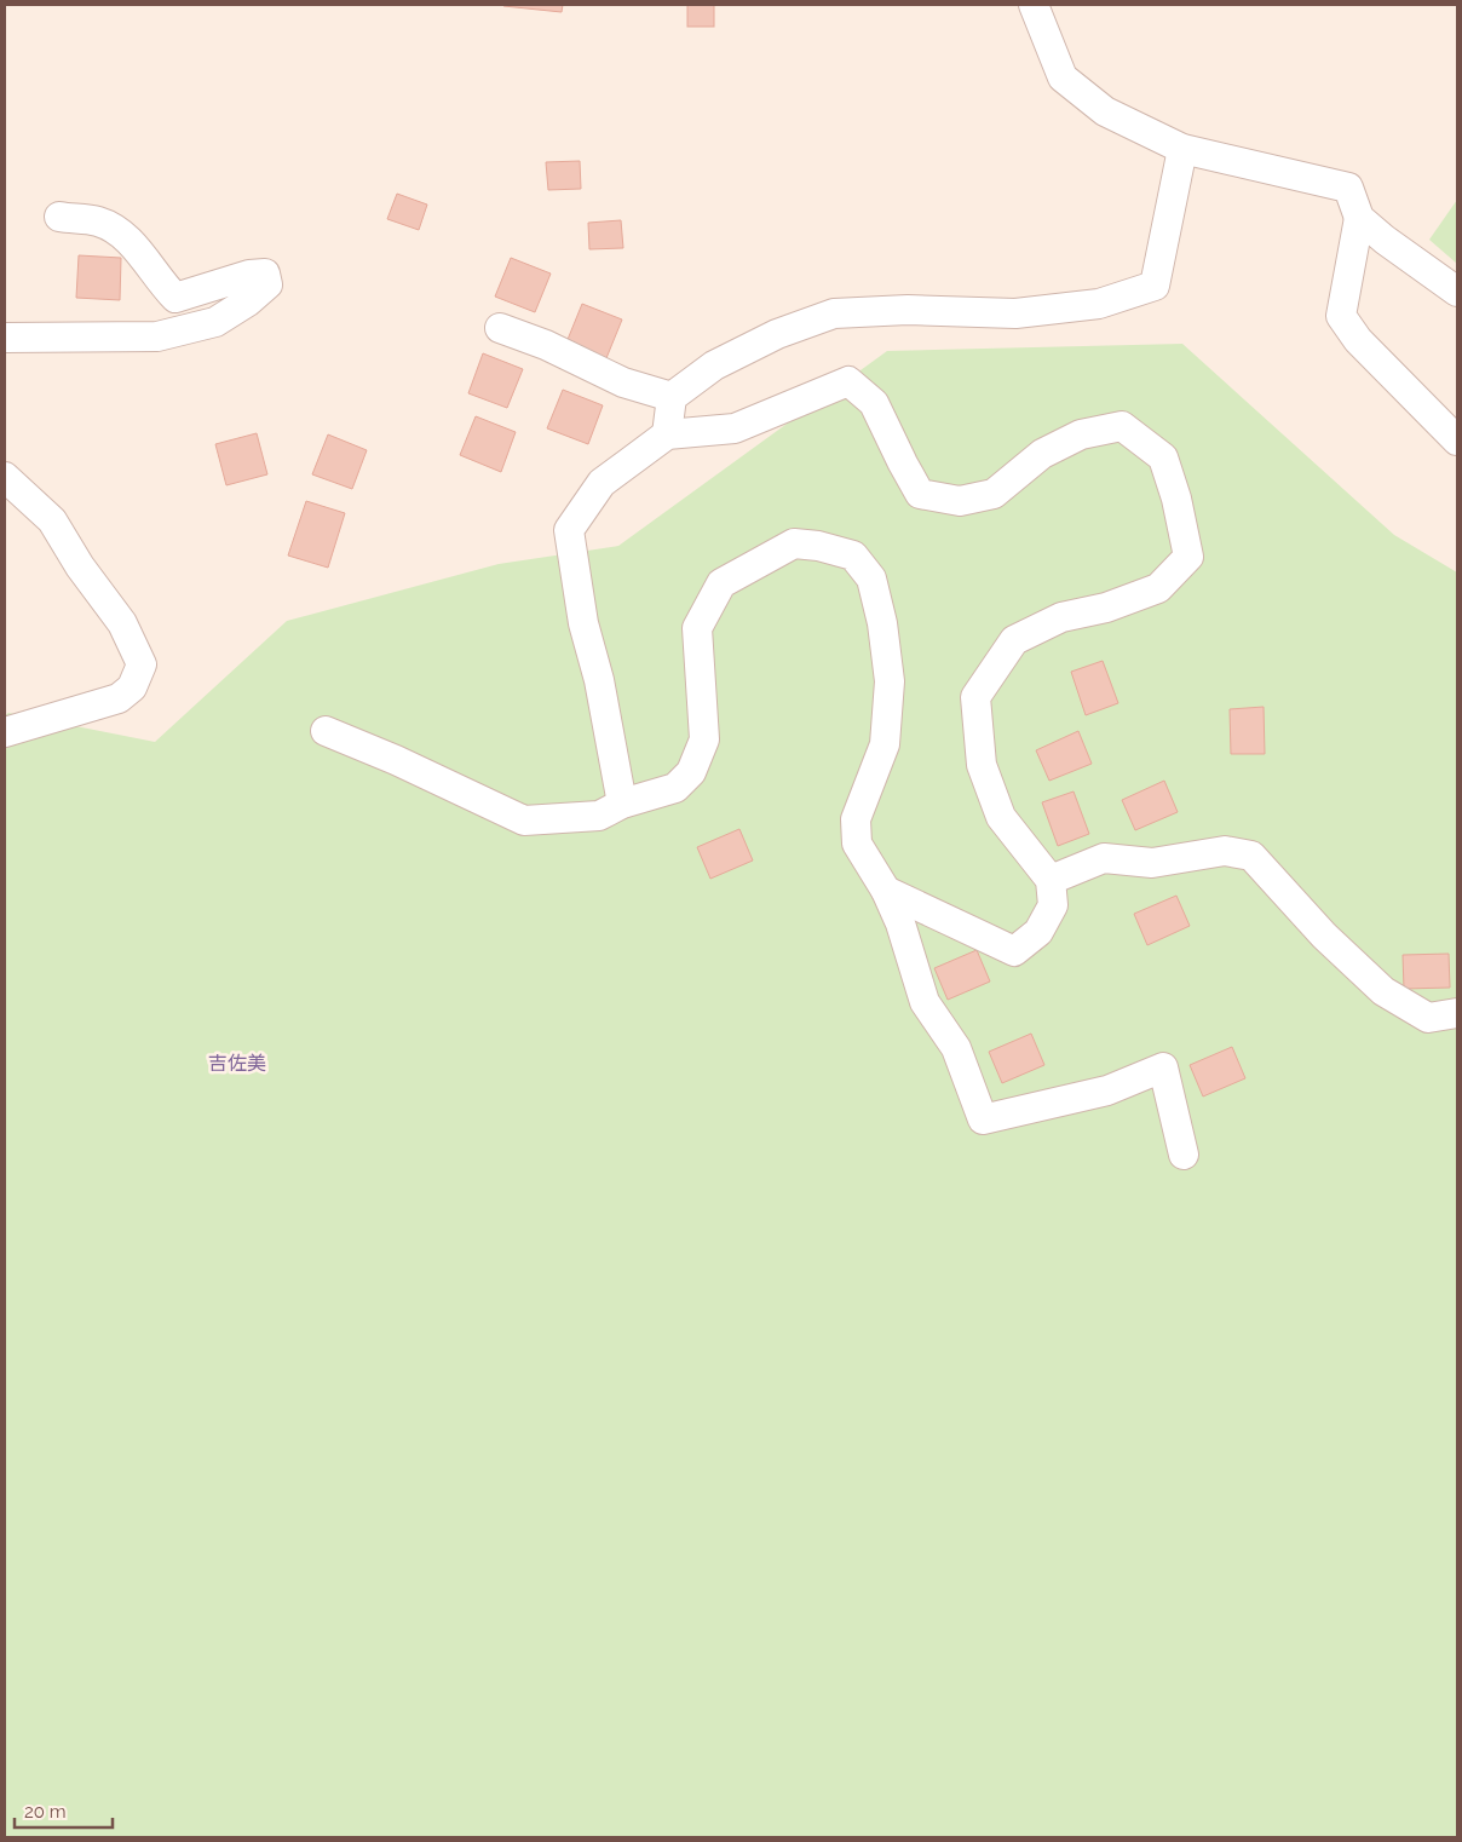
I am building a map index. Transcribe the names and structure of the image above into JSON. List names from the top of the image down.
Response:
{
  "districts": ["吉佐美"],
  "scale_bar": "20 m"
}
